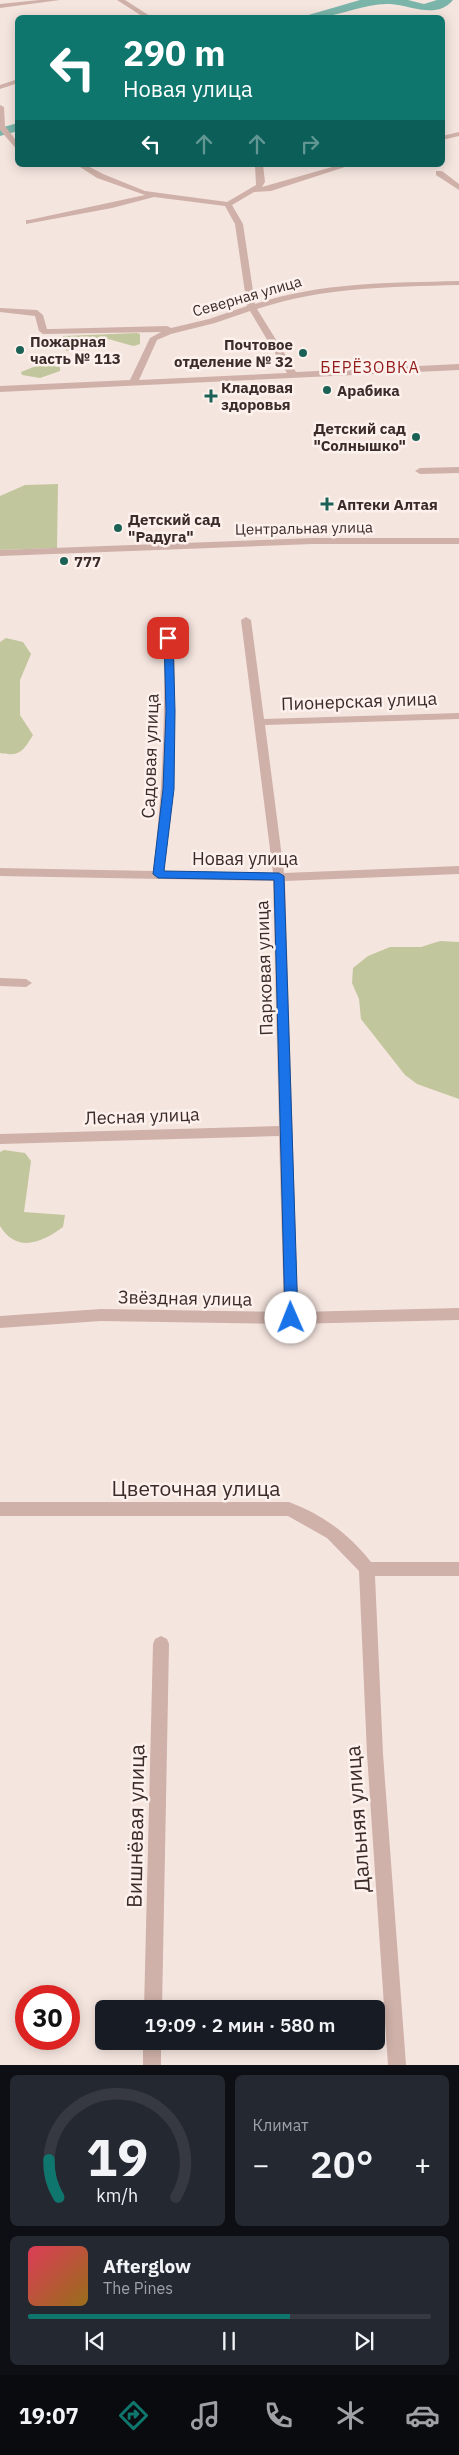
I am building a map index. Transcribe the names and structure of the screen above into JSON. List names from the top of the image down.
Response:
{
  "streets": {
    "street": [
      "Северная улица",
      "Центральная улица",
      "Пионерская улица",
      "Садовая улица",
      "Новая улица",
      "Парковая улица",
      "Лесная улица",
      "Звёздная улица",
      "Цветочная улица",
      "Дальняя улица",
      "Вишнёвая улица"
    ]
  },
  "crossings": [
    ["Пионерская улица", "Парковая улица"],
    ["Садовая улица", "Новая улица"],
    ["Новая улица", "Парковая улица"],
    ["Парковая улица", "Лесная улица"],
    ["Парковая улица", "Звёздная улица"],
    ["Цветочная улица", "Дальняя улица"]
  ],
  "districts": ["БЕРЁЗОВКА"],
  "places": {
    "other": [
      "Пожарная часть № 113",
      "Почтовое отделение № 32",
      "Арабика",
      "Детский сад \"Солнышко\"",
      "Детский сад \"Радуга\"",
      "777"
    ],
    "health": ["Кладовая здоровья", "Аптеки Алтая"]
  },
  "page": {
    "turn": ["290 m", "Новая улица"],
    "limit": "30",
    "trip": "19:09 · 2 мин · 580 m",
    "tile": "Климат",
    "heat": ["−", "20°", "+"],
    "song": ["Afterglow", "The Pines"],
    "tabs": "19:07",
    "gauge": ["19", "km/h"]
  }
}
